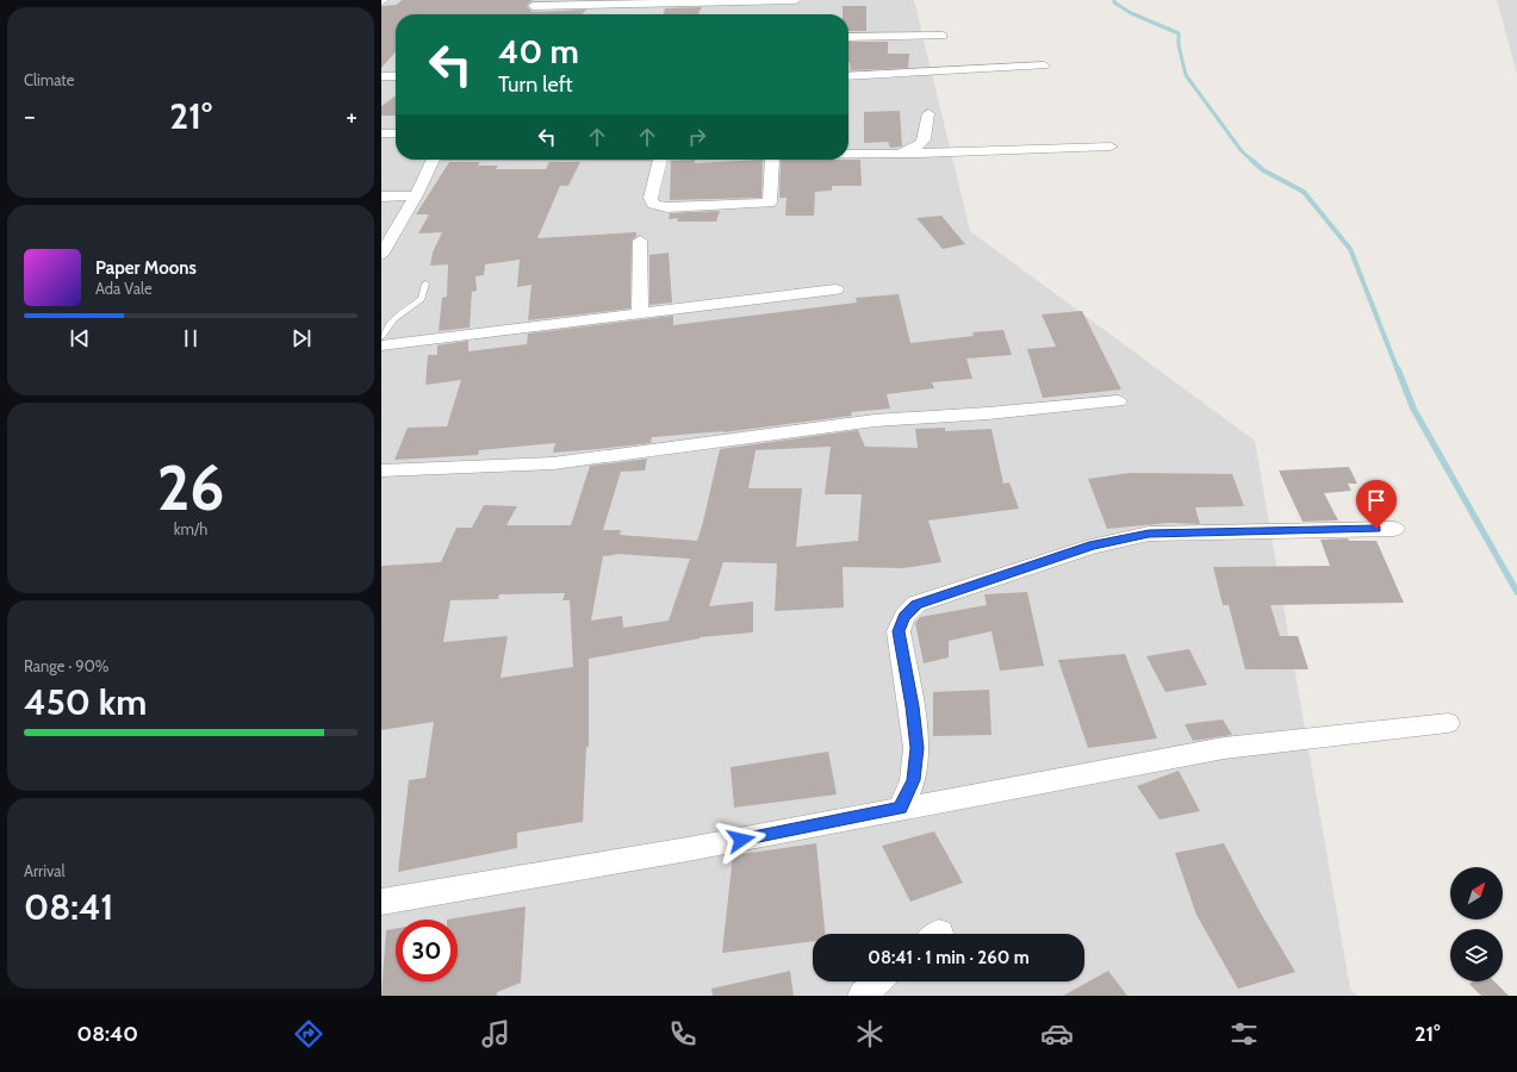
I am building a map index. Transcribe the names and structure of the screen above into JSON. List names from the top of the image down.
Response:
{
  "north": "top right",
  "page": {
    "tile": [
      "Climate",
      ["26", "km/h"],
      ["Range · 90%", "450 km"],
      ["Arrival", "08:41"]
    ],
    "turn": ["40 m", "Turn left"],
    "heat": ["−", "21°", "+"],
    "song": ["Paper Moons", "Ada Vale"],
    "limit": "30",
    "trip": "08:41 · 1 min · 260 m",
    "tabs": ["08:40", "21°"]
  }
}
